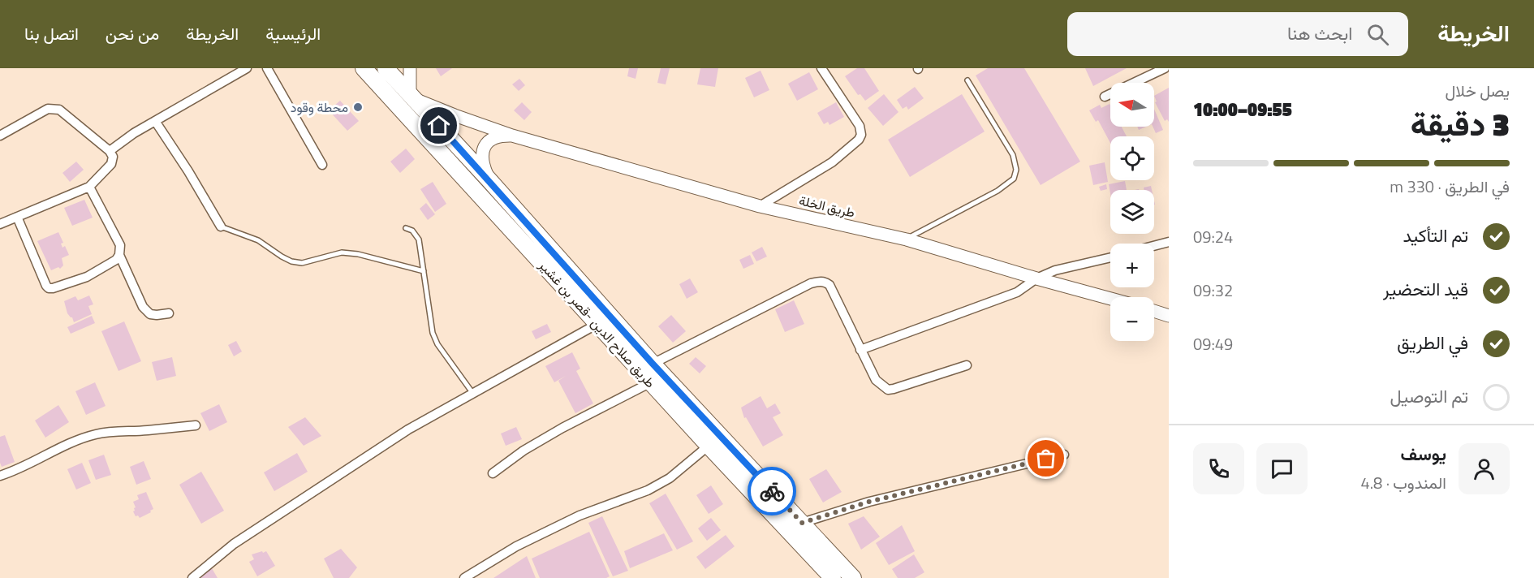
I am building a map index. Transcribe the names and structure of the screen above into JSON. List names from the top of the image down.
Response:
{
  "streets": {
    "highway": ["طريق صلاح الدين -قصر بن غشير"],
    "street": ["طريق الخلة"]
  },
  "places": ["محطة وقود"],
  "north": "left",
  "page": {
    "header": "الخريطة",
    "search": "ابحث هنا",
    "nav": [
      "الرئيسية",
      "الخريطة",
      "من نحن",
      "اتصل بنا"
    ],
    "heading": ["3 دقيقة", "يصل خلال", "09:55–10:00"],
    "panel": ["يوسف", "المندوب · 4.8"],
    "map_buttons": ["+", "−"],
    "bar": "في الطريق · 330 m",
    "list": [
      ["تم التأكيد", "09:24"],
      ["قيد التحضير", "09:32"],
      ["في الطريق", "09:49"],
      "تم التوصيل"
    ]
  }
}
